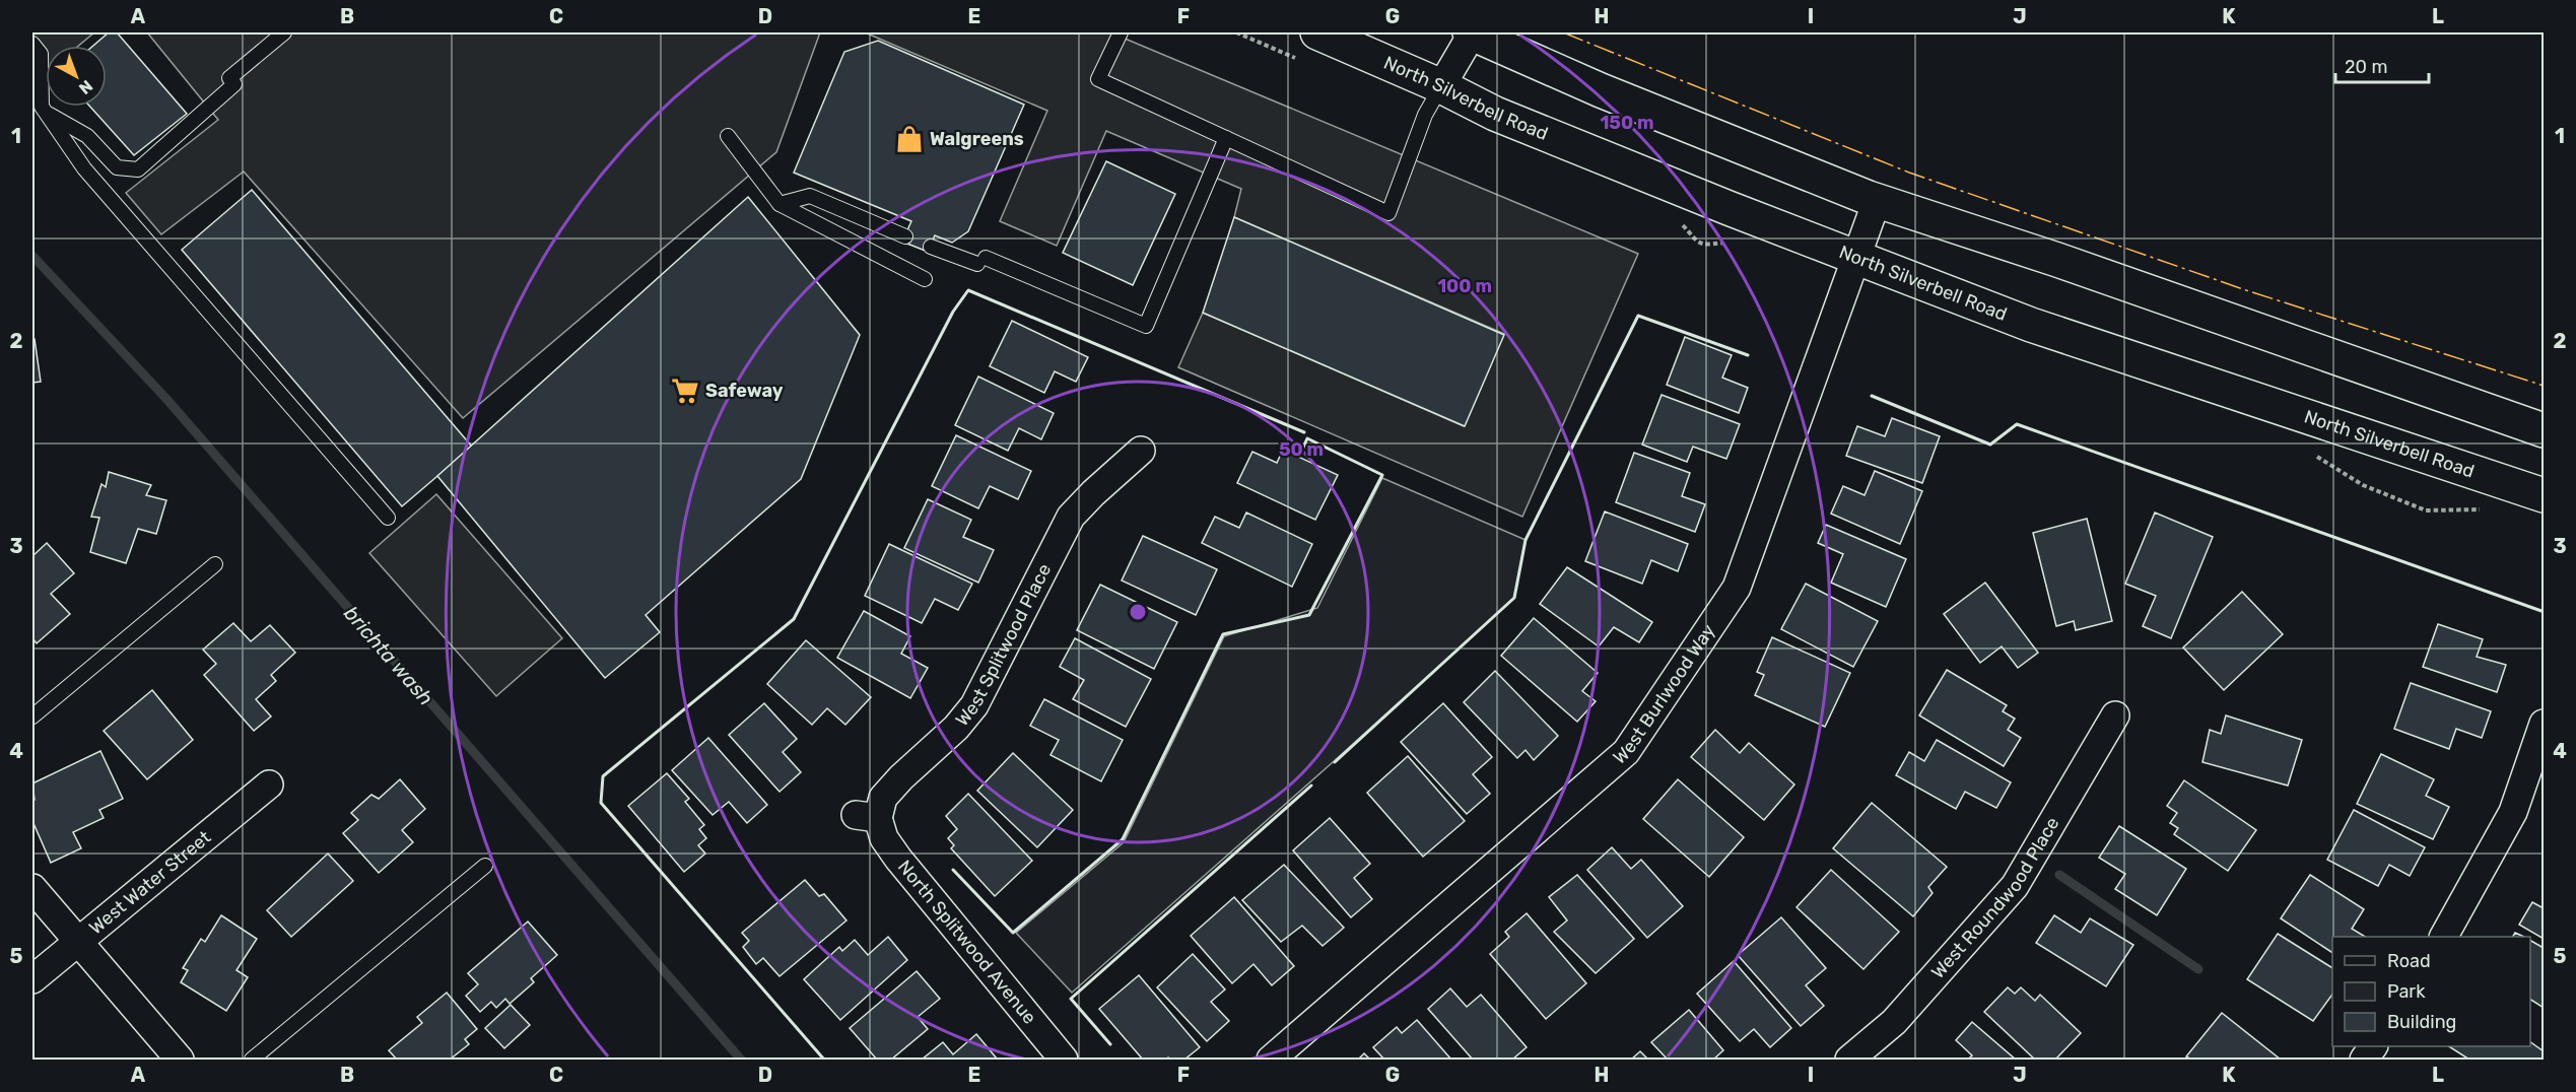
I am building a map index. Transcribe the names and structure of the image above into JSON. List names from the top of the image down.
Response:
{
  "streets": {
    "main road": ["North Silverbell Road"],
    "street": [
      "West Splitwood Place",
      "West Burlwood Way",
      "West Water Street",
      "West Roundwood Place",
      "North Splitwood Avenue"
    ]
  },
  "crossings": [
    ["North Silverbell Road", "West Burlwood Way"],
    ["West Splitwood Place", "North Splitwood Avenue"]
  ],
  "water": ["brichta wash"],
  "places": {
    "shop": ["Walgreens"],
    "supermarket": ["Safeway"]
  },
  "legend": ["Road", "Park", "Building"],
  "scale_bar": "20 m",
  "north": "bottom right",
  "grid": {
    "columns": [
      "A",
      "B",
      "C",
      "D",
      "E",
      "F",
      "G",
      "H",
      "I",
      "J",
      "K",
      "L"
    ],
    "rows": [
      "1",
      "2",
      "3",
      "4",
      "5"
    ]
  },
  "rings": ["150 m", "100 m", "50 m"]
}
